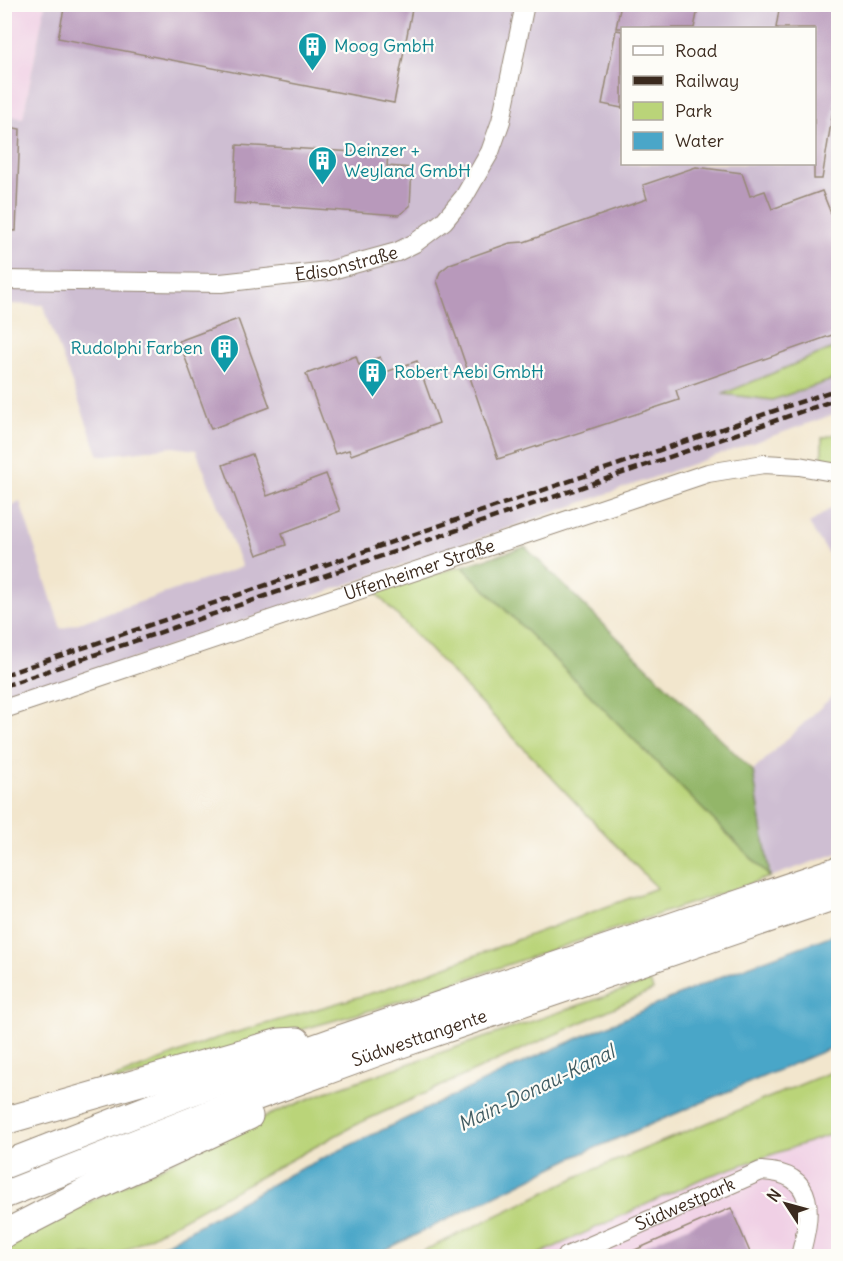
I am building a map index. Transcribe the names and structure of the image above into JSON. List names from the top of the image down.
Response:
{
  "streets": {
    "highway": ["Südwesttangente"],
    "street": ["Edisonstraße", "Uffenheimer Straße", "Südwestpark"]
  },
  "water": ["Main-Donau-Kanal"],
  "places": {
    "building": [
      "Moog GmbH",
      "Deinzer + Weyland GmbH",
      "Rudolphi Farben",
      "Robert Aebi GmbH"
    ]
  },
  "legend": [
    "Road",
    "Railway",
    "Park",
    "Water"
  ],
  "north": "top left"
}
